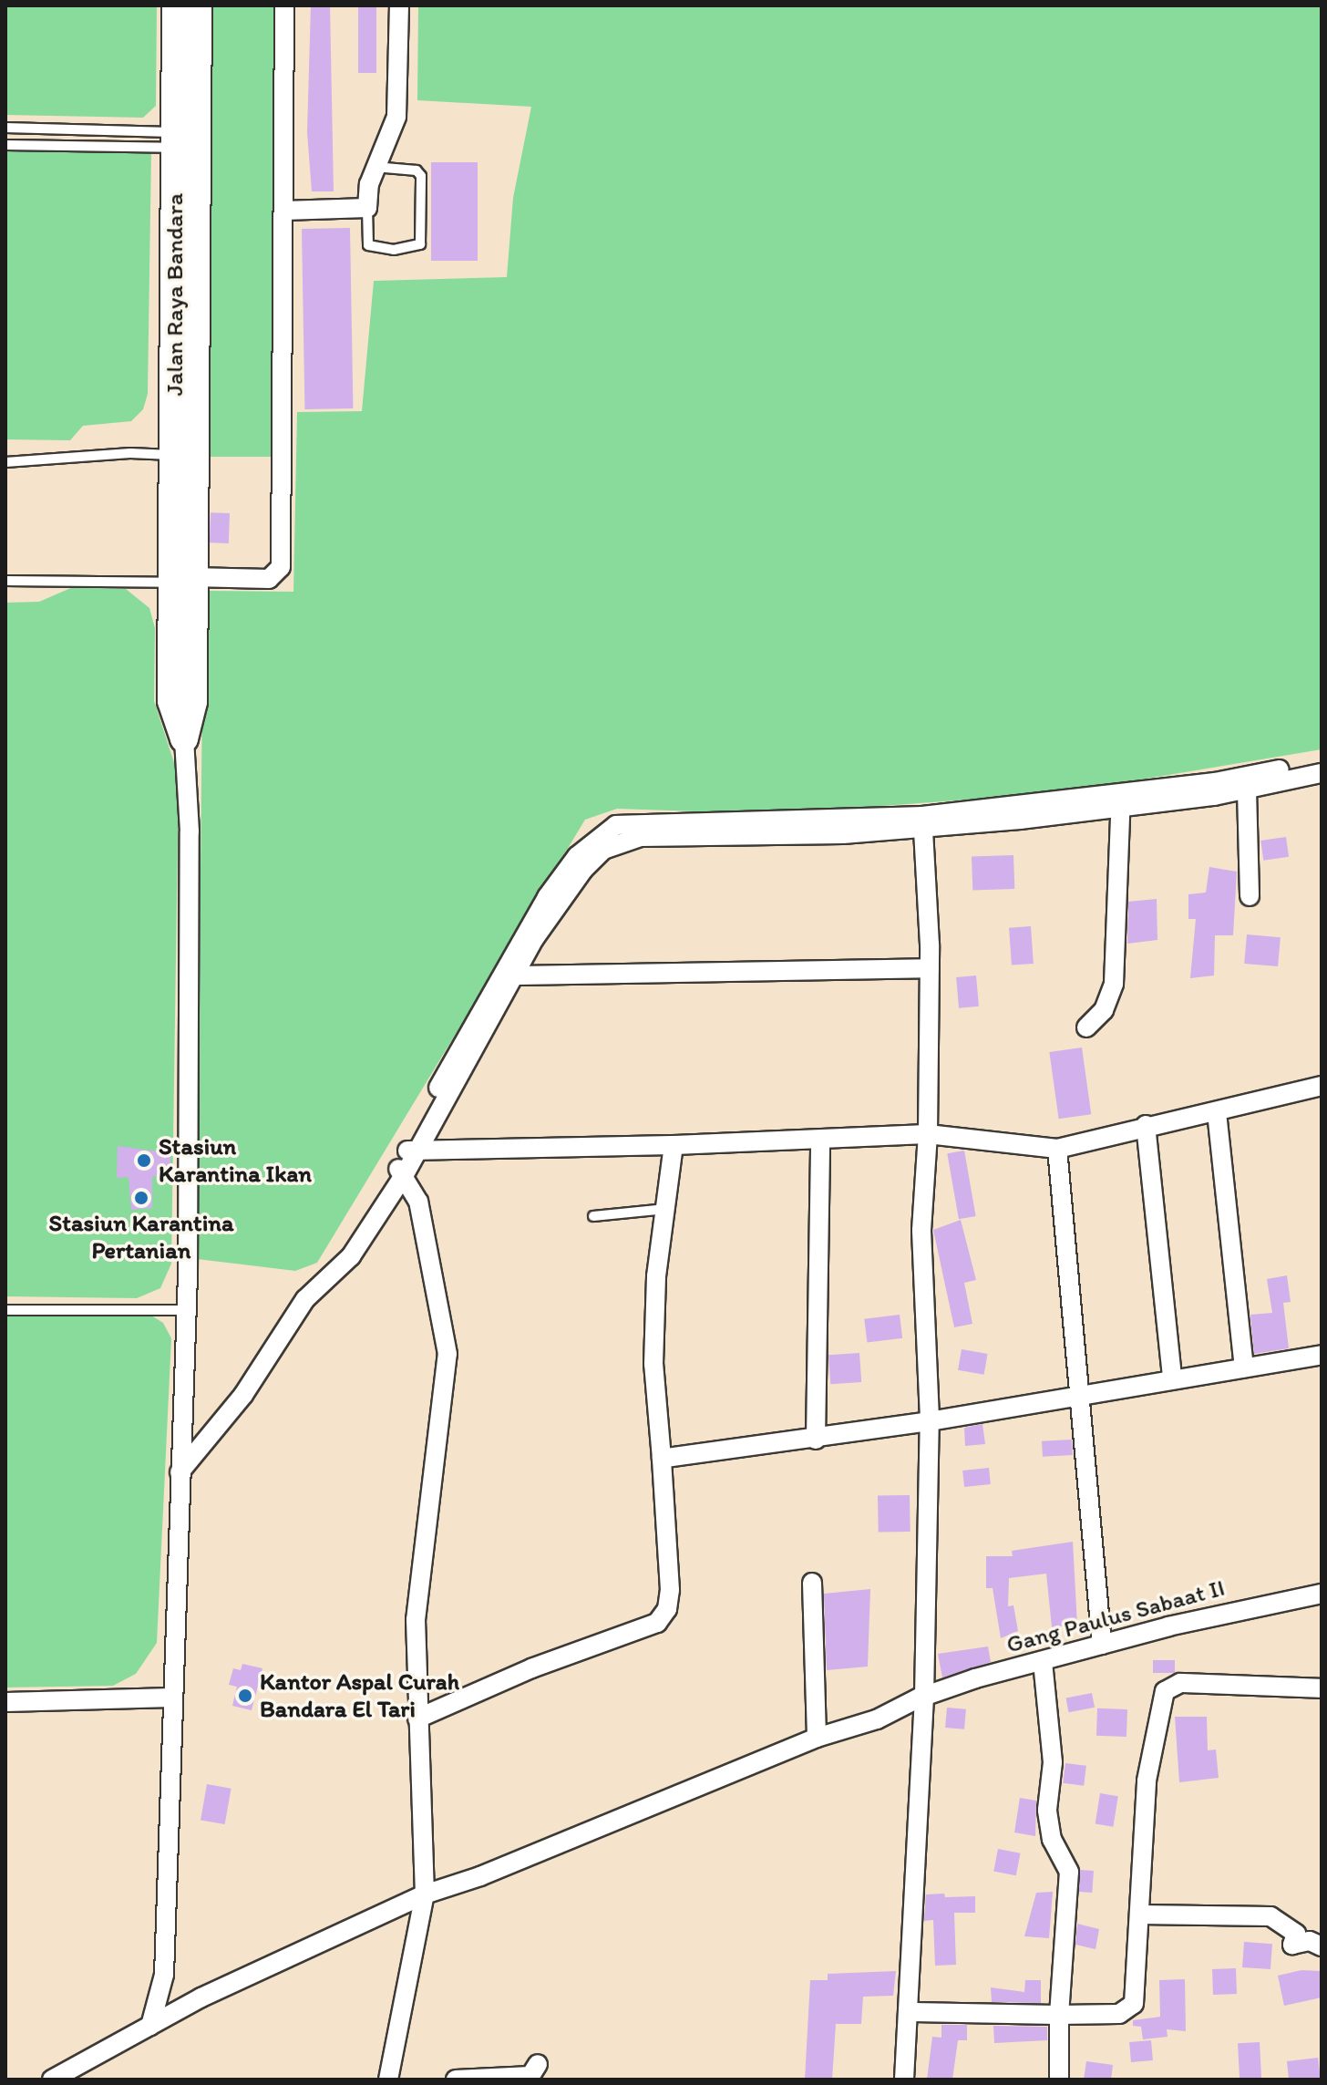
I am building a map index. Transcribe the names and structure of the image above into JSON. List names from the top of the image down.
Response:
{
  "streets": {
    "main road": ["Jalan Raya Bandara"],
    "street": ["Gang Paulus Sabaat II"]
  },
  "places": ["Stasiun Karantina Ikan", "Stasiun Karantina Pertanian", "Kantor Aspal Curah Bandara El Tari"]
}
